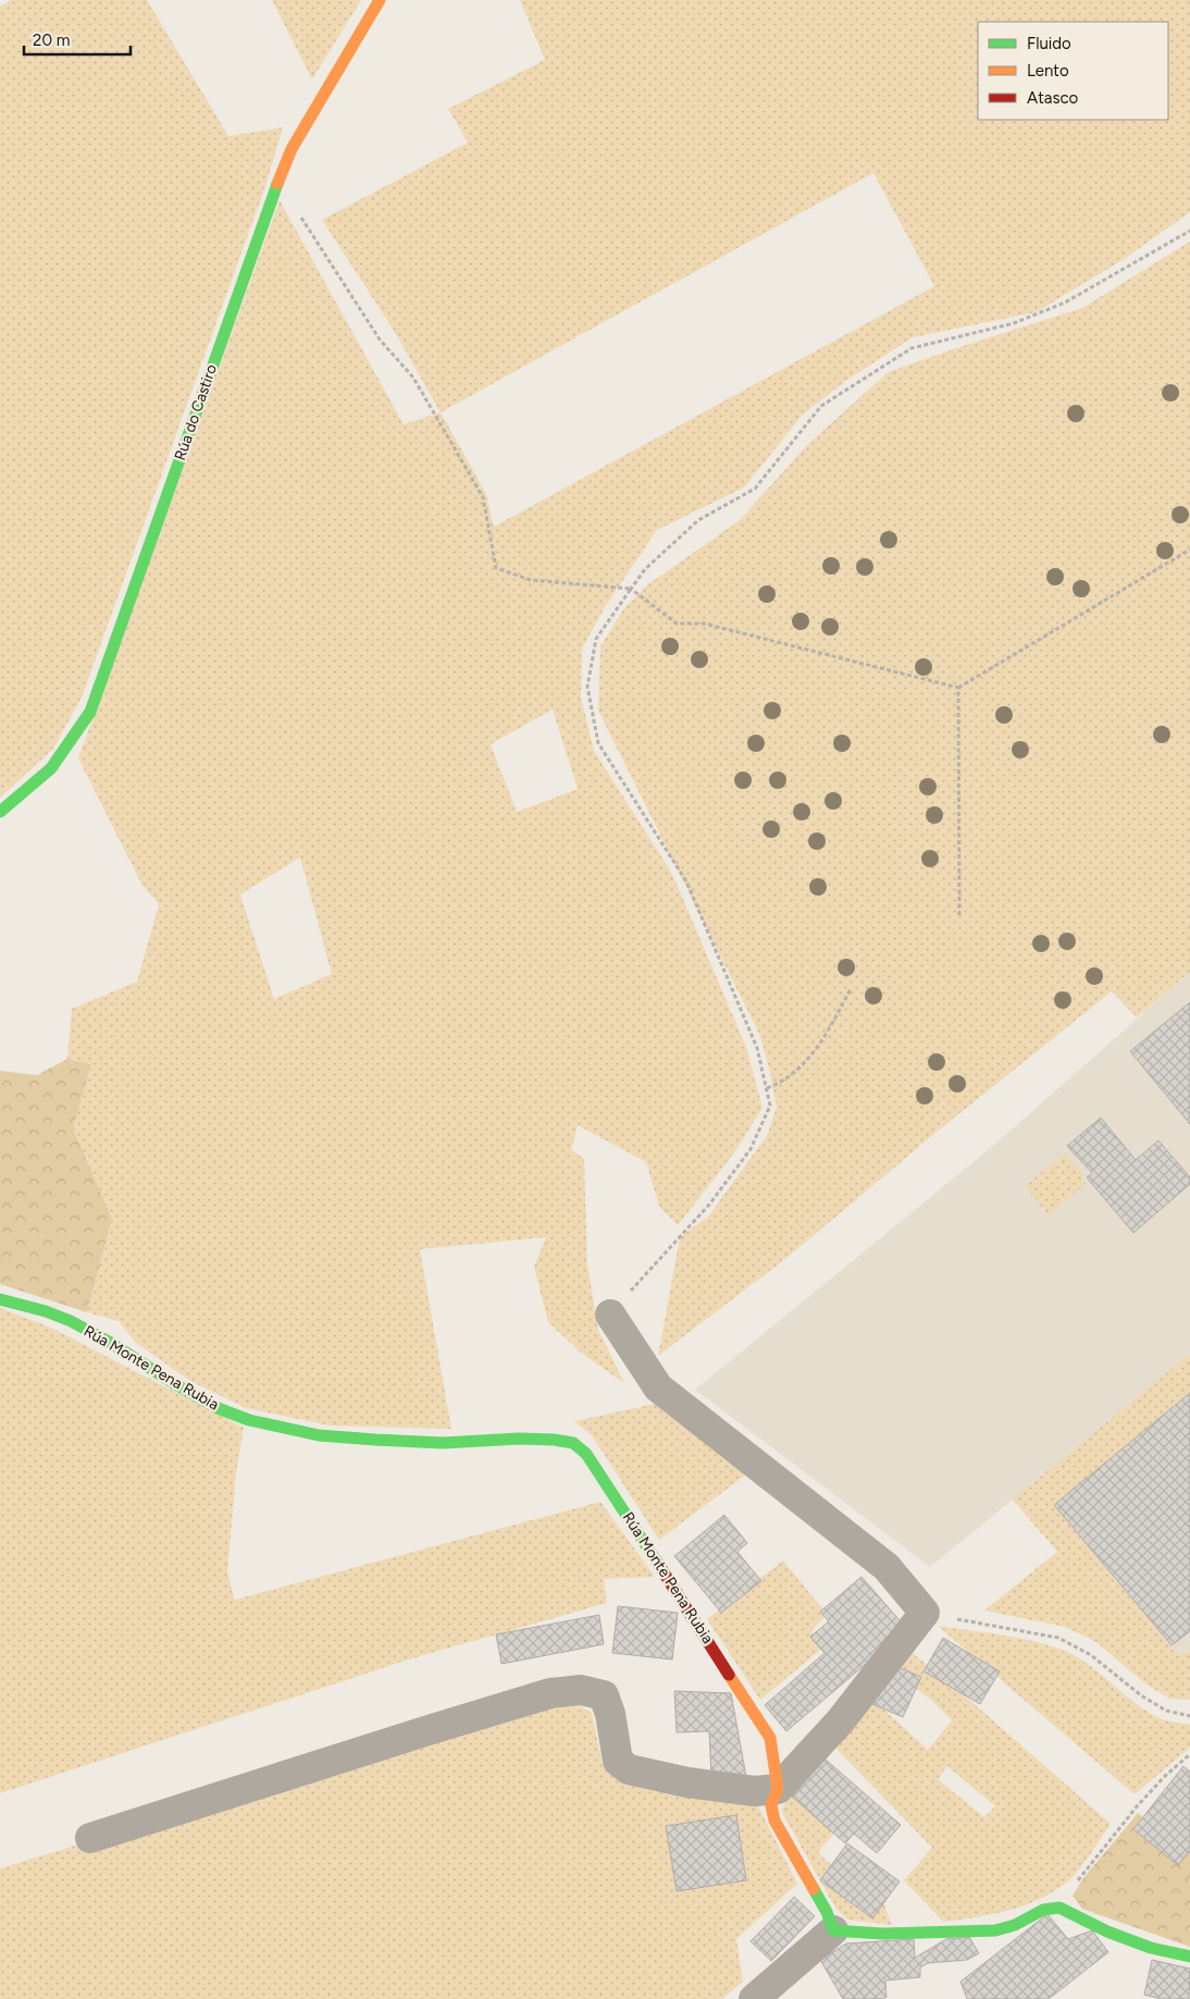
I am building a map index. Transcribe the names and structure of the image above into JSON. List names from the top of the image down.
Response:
{
  "streets": {
    "street": ["Rúa do Castiro", "Rúa Monte Pena Rubia"]
  },
  "legend": ["Fluido", "Lento", "Atasco"],
  "scale_bar": "20 m"
}
